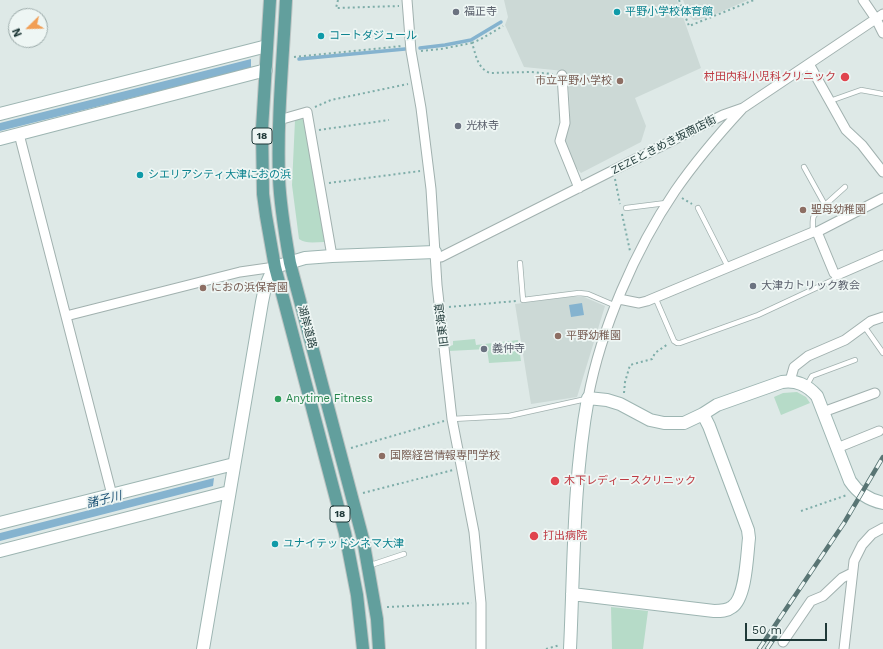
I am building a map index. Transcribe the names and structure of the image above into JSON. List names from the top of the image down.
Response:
{
  "streets": {
    "main road": ["18", "湖岸道路"],
    "street": ["ZEZEときめき坂商店街", "旧東海道"]
  },
  "crossings": [
    ["ZEZEときめき坂商店街", "旧東海道"]
  ],
  "water": ["諸子川"],
  "places": [
    "福正寺",
    "平野小学校体育館",
    "コートダジュール",
    "村田内科小児科クリニック",
    "市立平野小学校",
    "光林寺",
    "シエリアシティ大津におの浜",
    "聖母幼稚園",
    "大津カトリック教会",
    "におの浜保育園",
    "平野幼稚園",
    "義仲寺",
    "Anytime Fitness",
    "国際経営情報専門学校",
    "木下レディースクリニック",
    "打出病院",
    "ユナイテッドシネマ大津"
  ],
  "scale_bar": "50 m",
  "north": "bottom left"
}
